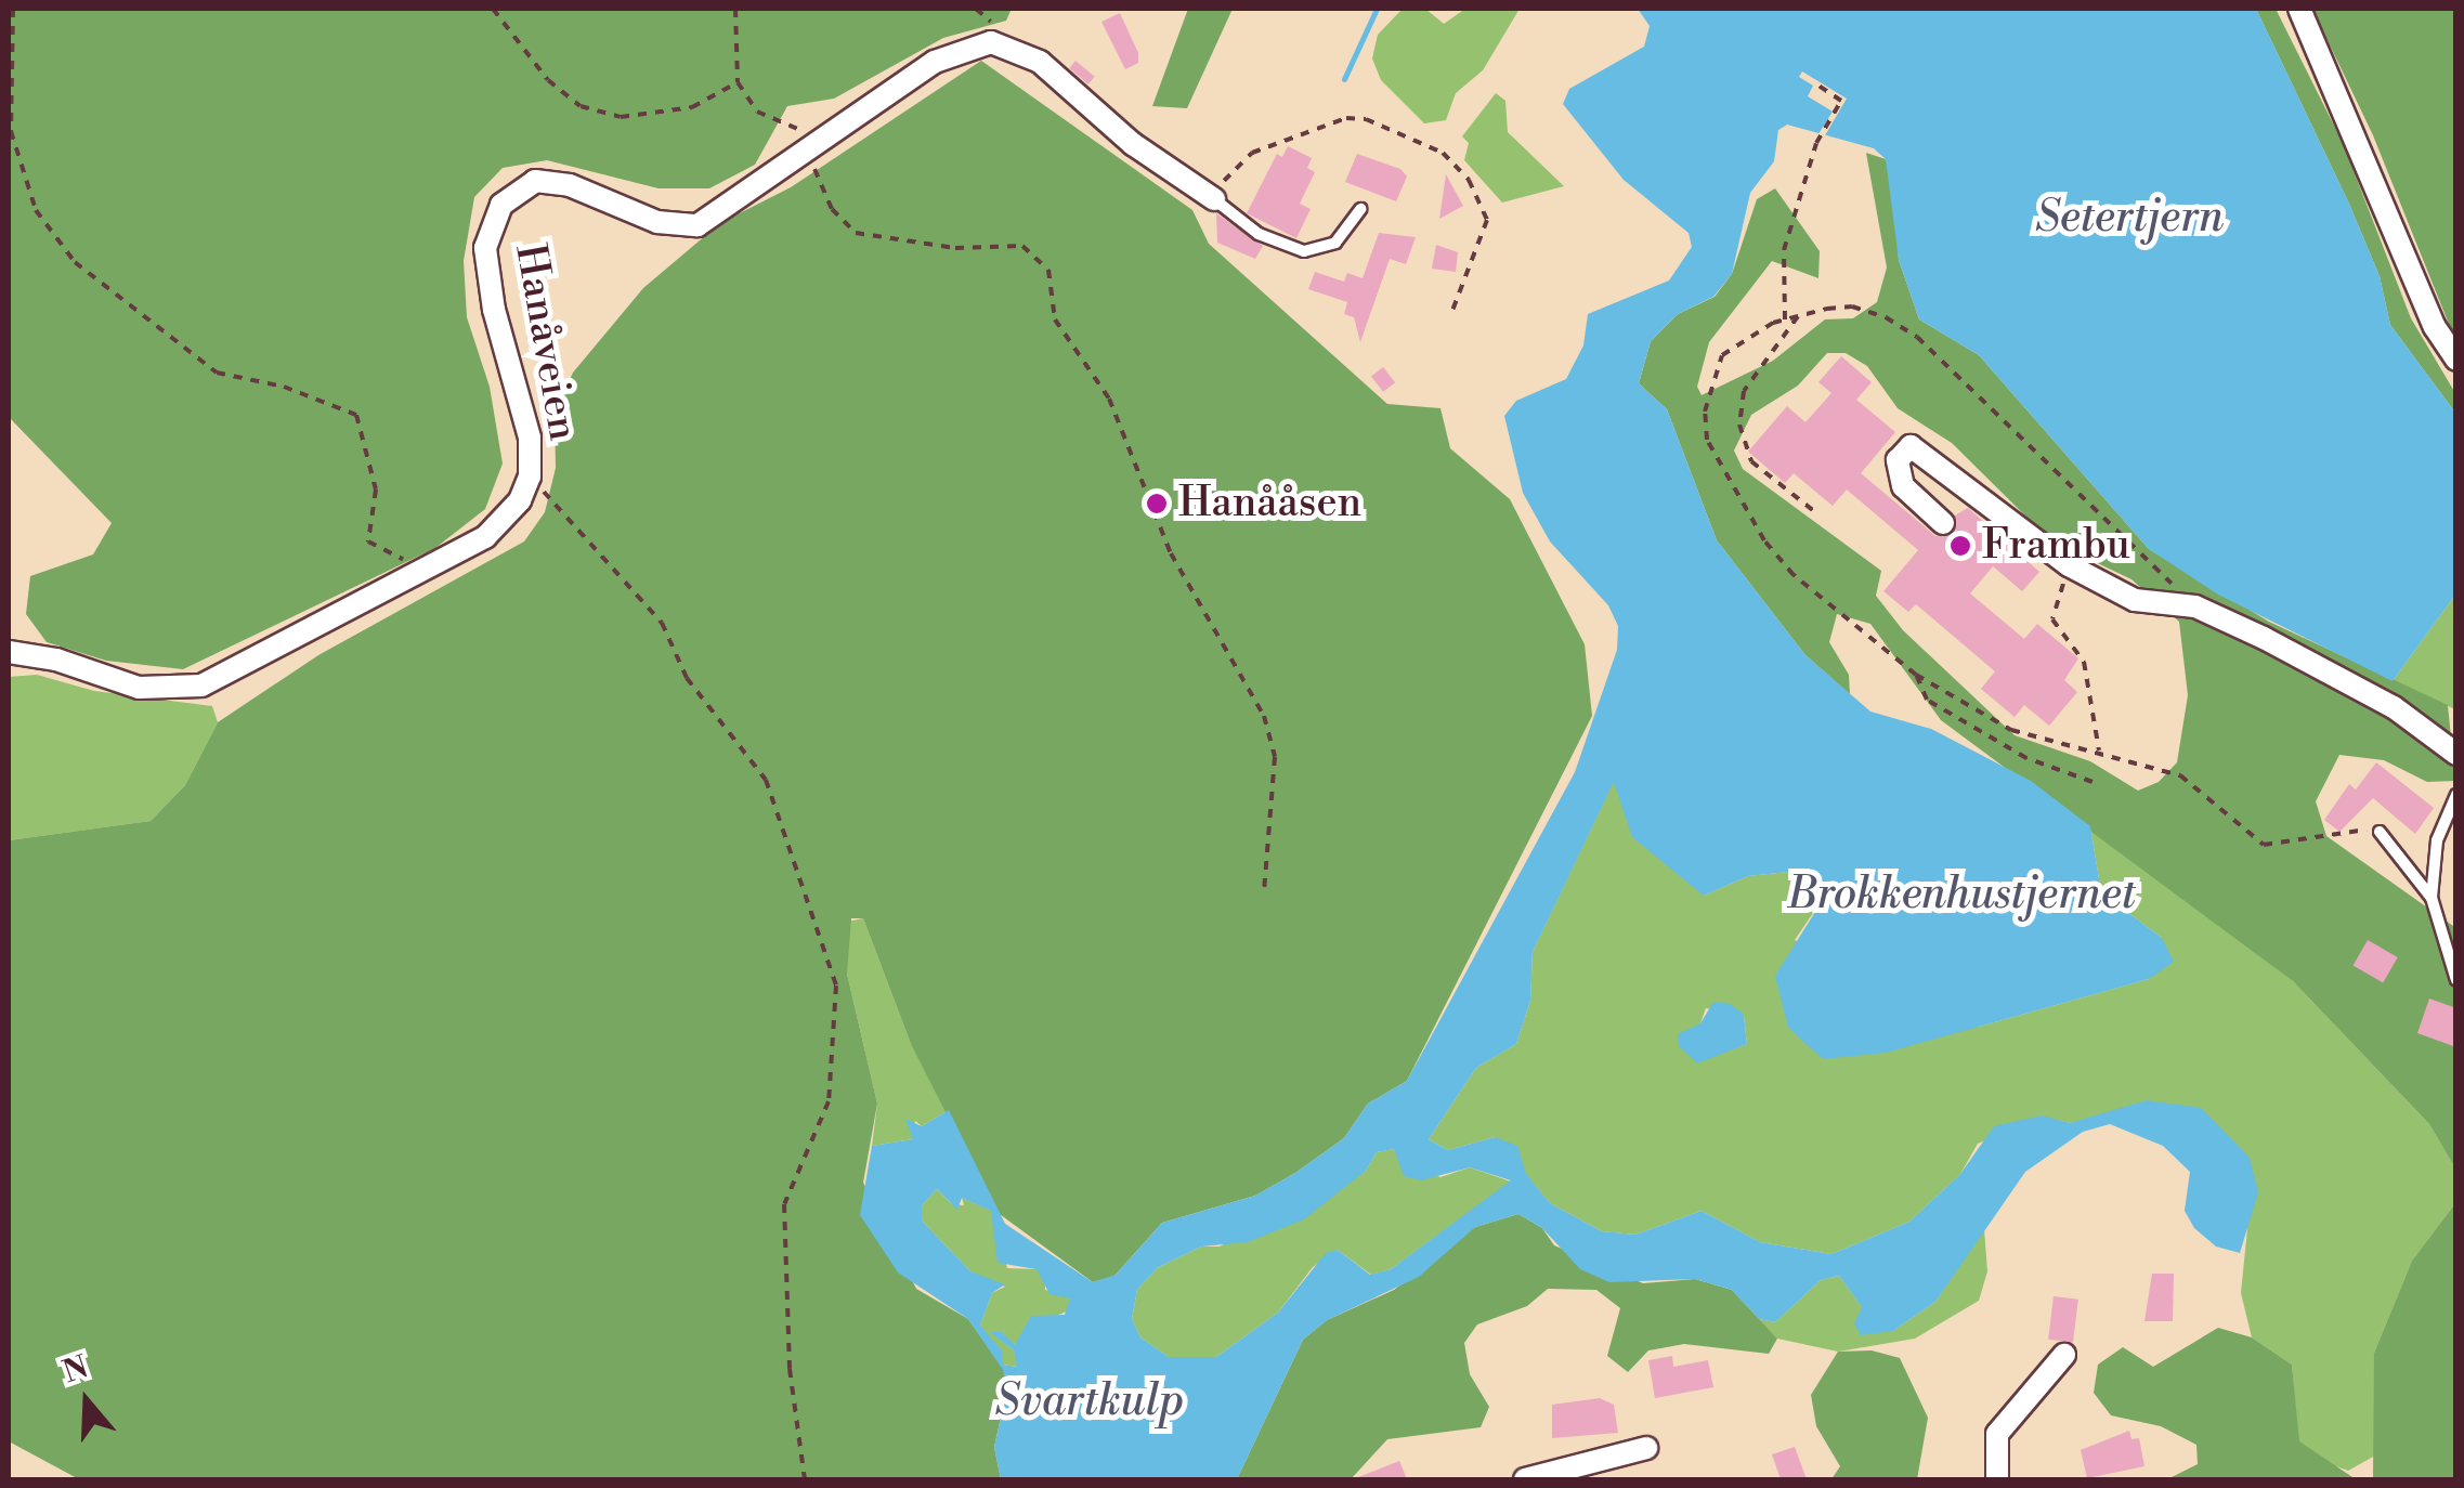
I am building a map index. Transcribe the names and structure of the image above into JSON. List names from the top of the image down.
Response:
{
  "streets": {
    "street": ["Hanåveien"]
  },
  "water": ["Setertjern", "Brokkenhustjernet", "Svartkulp"],
  "places": ["Hanååsen", "Frambu"],
  "north": "top"
}
